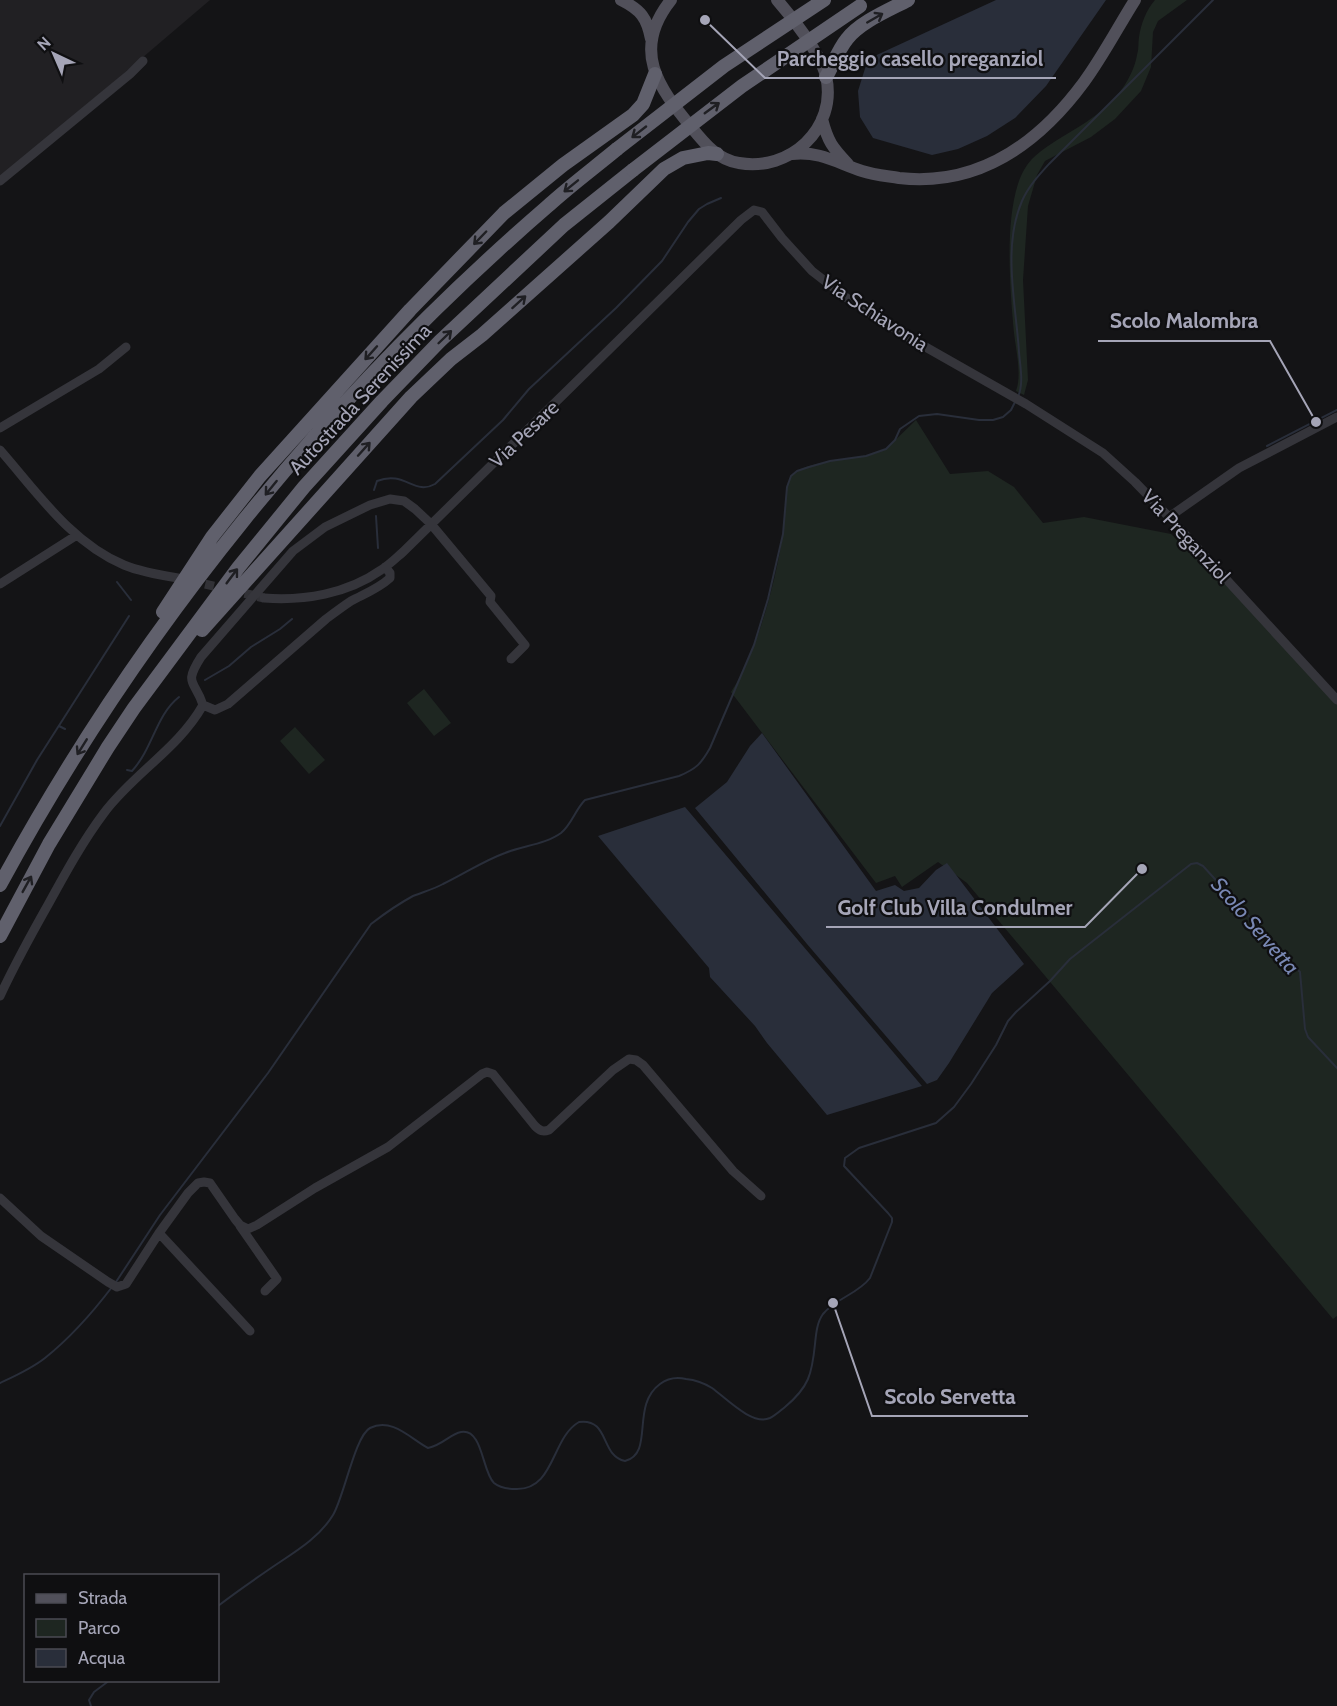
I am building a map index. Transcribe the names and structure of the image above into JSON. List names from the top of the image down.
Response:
{
  "streets": {
    "highway": ["Autostrada Serenissima"],
    "street": ["Via Schiavonia", "Via Pesare", "Via Preganziol"]
  },
  "crossings": [
    ["Via Schiavonia", "Via Pesare"],
    ["Via Schiavonia", "Via Preganziol"]
  ],
  "water": ["Scolo Servetta"],
  "places": [
    "Parcheggio casello preganziol",
    "Scolo Malombra",
    "Golf Club Villa Condulmer",
    "Scolo Servetta"
  ],
  "legend": ["Strada", "Parco", "Acqua"],
  "north": "top left"
}
